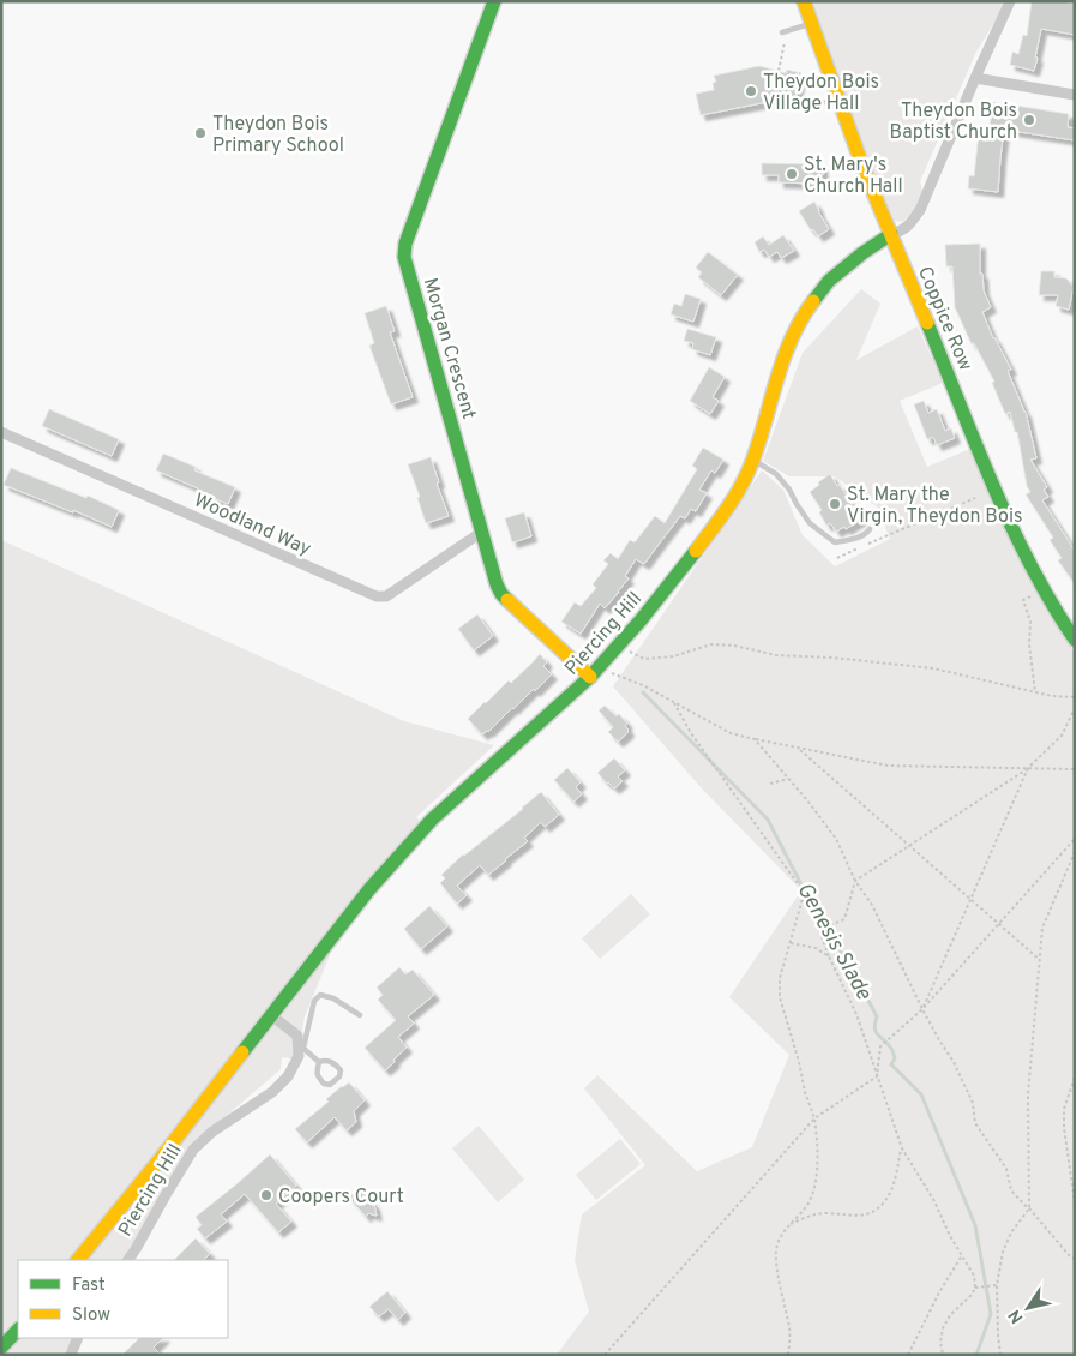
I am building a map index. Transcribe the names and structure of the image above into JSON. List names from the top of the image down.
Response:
{
  "streets": {
    "street": [
      "Coppice Row",
      "Morgan Crescent",
      "Woodland Way",
      "Piercing Hill"
    ]
  },
  "crossings": [
    ["Coppice Row", "Piercing Hill"],
    ["Morgan Crescent", "Woodland Way"],
    ["Morgan Crescent", "Piercing Hill"]
  ],
  "water": ["Genesis Slade"],
  "places": [
    "Theydon Bois Village Hall",
    "Theydon Bois Baptist Church",
    "Theydon Bois Primary School",
    "St. Mary's Church Hall",
    "St. Mary the Virgin, Theydon Bois",
    "Coopers Court"
  ],
  "legend": ["Fast", "Slow"],
  "north": "bottom left"
}
